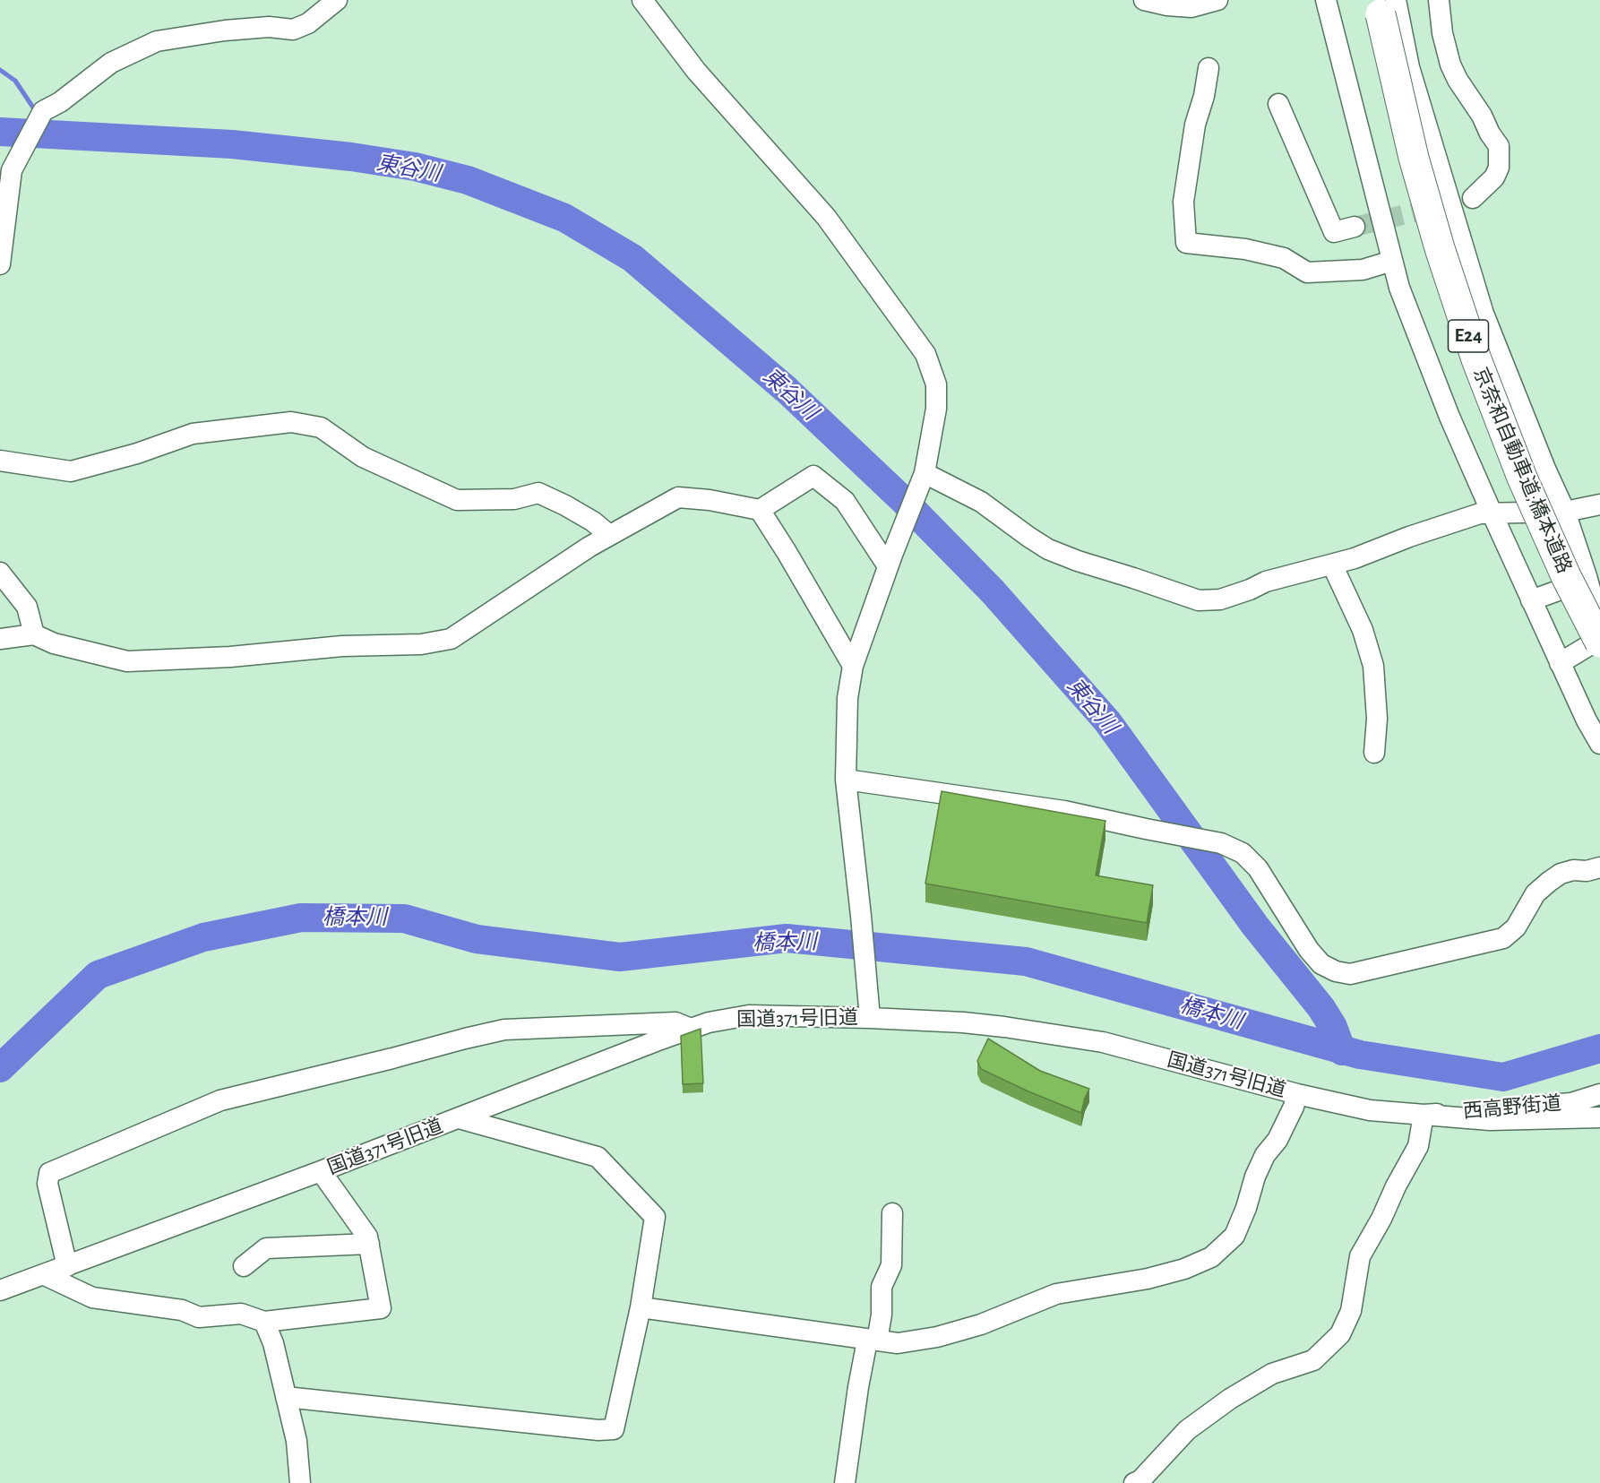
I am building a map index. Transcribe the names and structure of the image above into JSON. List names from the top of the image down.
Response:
{
  "streets": {
    "highway": ["E24", "京奈和自動車道;橋本道路"],
    "street": ["国道371号旧道", "西高野街道"]
  },
  "crossings": [
    ["国道371号旧道", "西高野街道"]
  ],
  "water": ["東谷川", "橋本川"]
}
